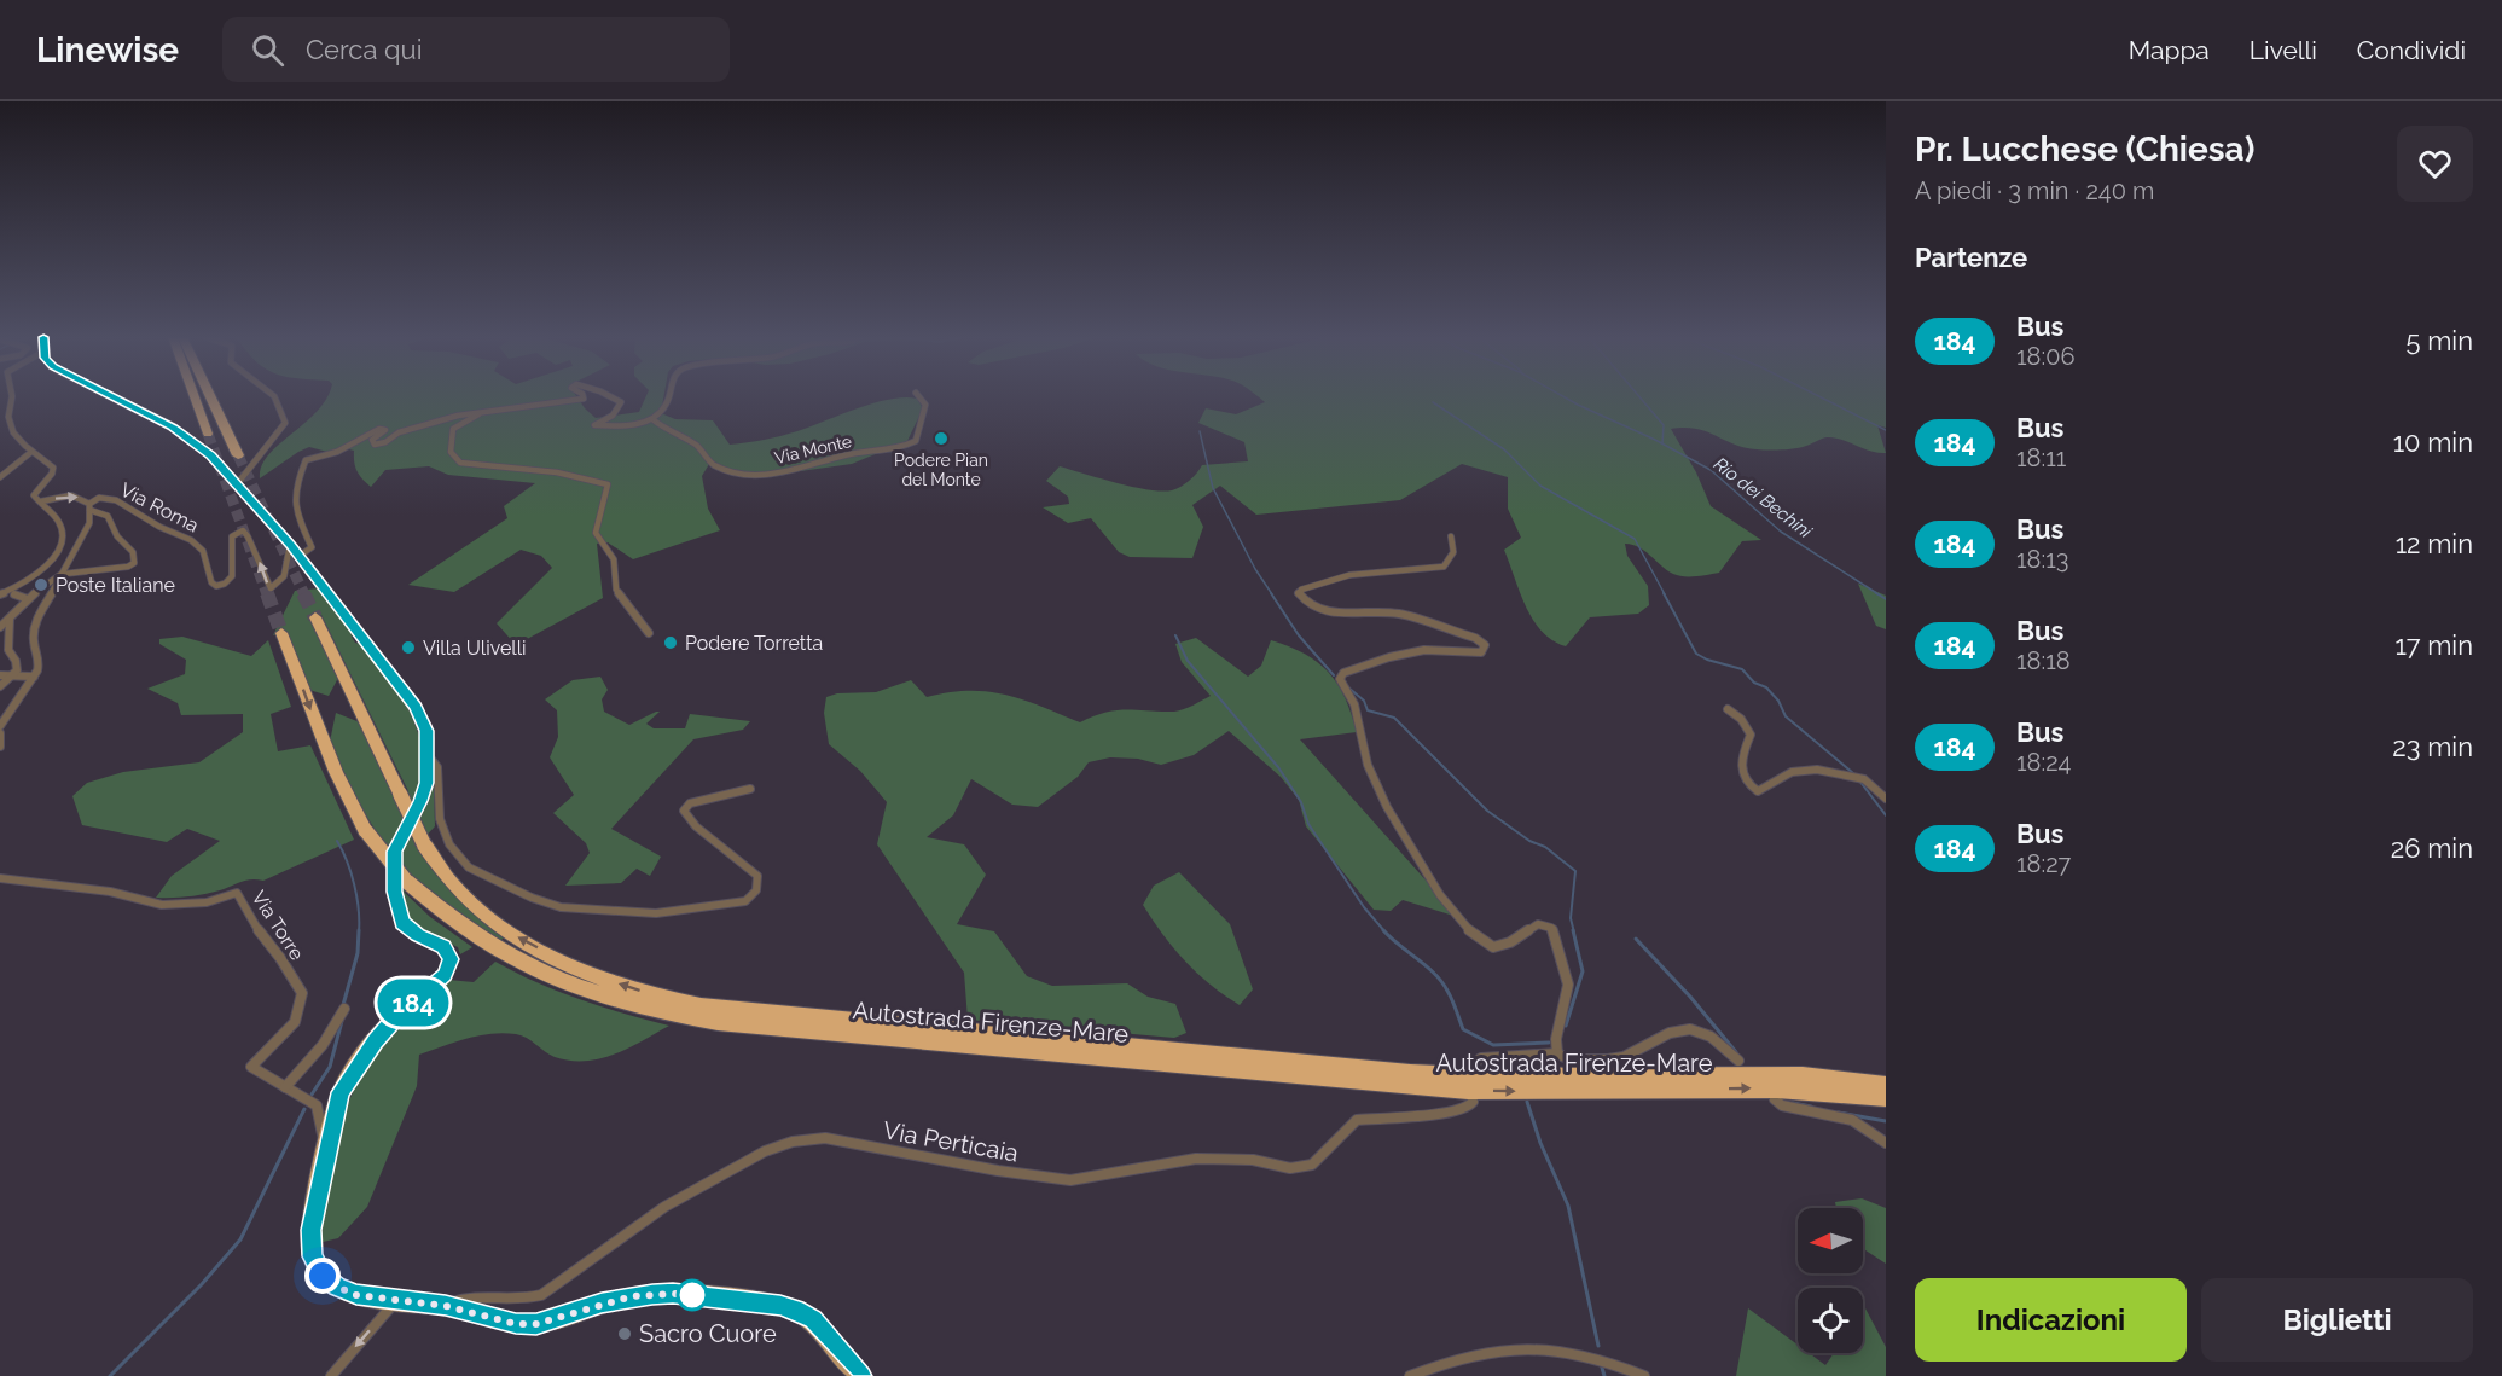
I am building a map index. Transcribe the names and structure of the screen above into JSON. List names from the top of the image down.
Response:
{
  "streets": {
    "highway": ["Autostrada Firenze-Mare"],
    "street": [
      "Via Monte",
      "Via Roma",
      "Via Torre",
      "Via Perticaia"
    ]
  },
  "water": ["Rio dei Bechini"],
  "places": [
    "Podere Pian del Monte",
    "Poste Italiane",
    "Podere Torretta",
    "Villa Ulivelli",
    "Sacro Cuore"
  ],
  "lines": ["bus line 184"],
  "north": "left",
  "page": {
    "header": "Linewise",
    "search": "Cerca qui",
    "nav": ["Mappa", "Livelli", "Condividi"],
    "on_map": "184",
    "heading": [
      ["Pr. Lucchese (Chiesa)", "A piedi · 3 min · 240 m"],
      "Partenze"
    ],
    "list": [
      {
        "mark": "184",
        "name": "Bus",
        "note": "18:06",
        "value": "5 min"
      },
      {
        "mark": "184",
        "name": "Bus",
        "note": "18:11",
        "value": "10 min"
      },
      {
        "mark": "184",
        "name": "Bus",
        "note": "18:13",
        "value": "12 min"
      },
      {
        "mark": "184",
        "name": "Bus",
        "note": "18:18",
        "value": "17 min"
      },
      {
        "mark": "184",
        "name": "Bus",
        "note": "18:24",
        "value": "23 min"
      },
      {
        "mark": "184",
        "name": "Bus",
        "note": "18:27",
        "value": "26 min"
      }
    ],
    "buttons": ["Indicazioni", "Biglietti"]
  }
}
